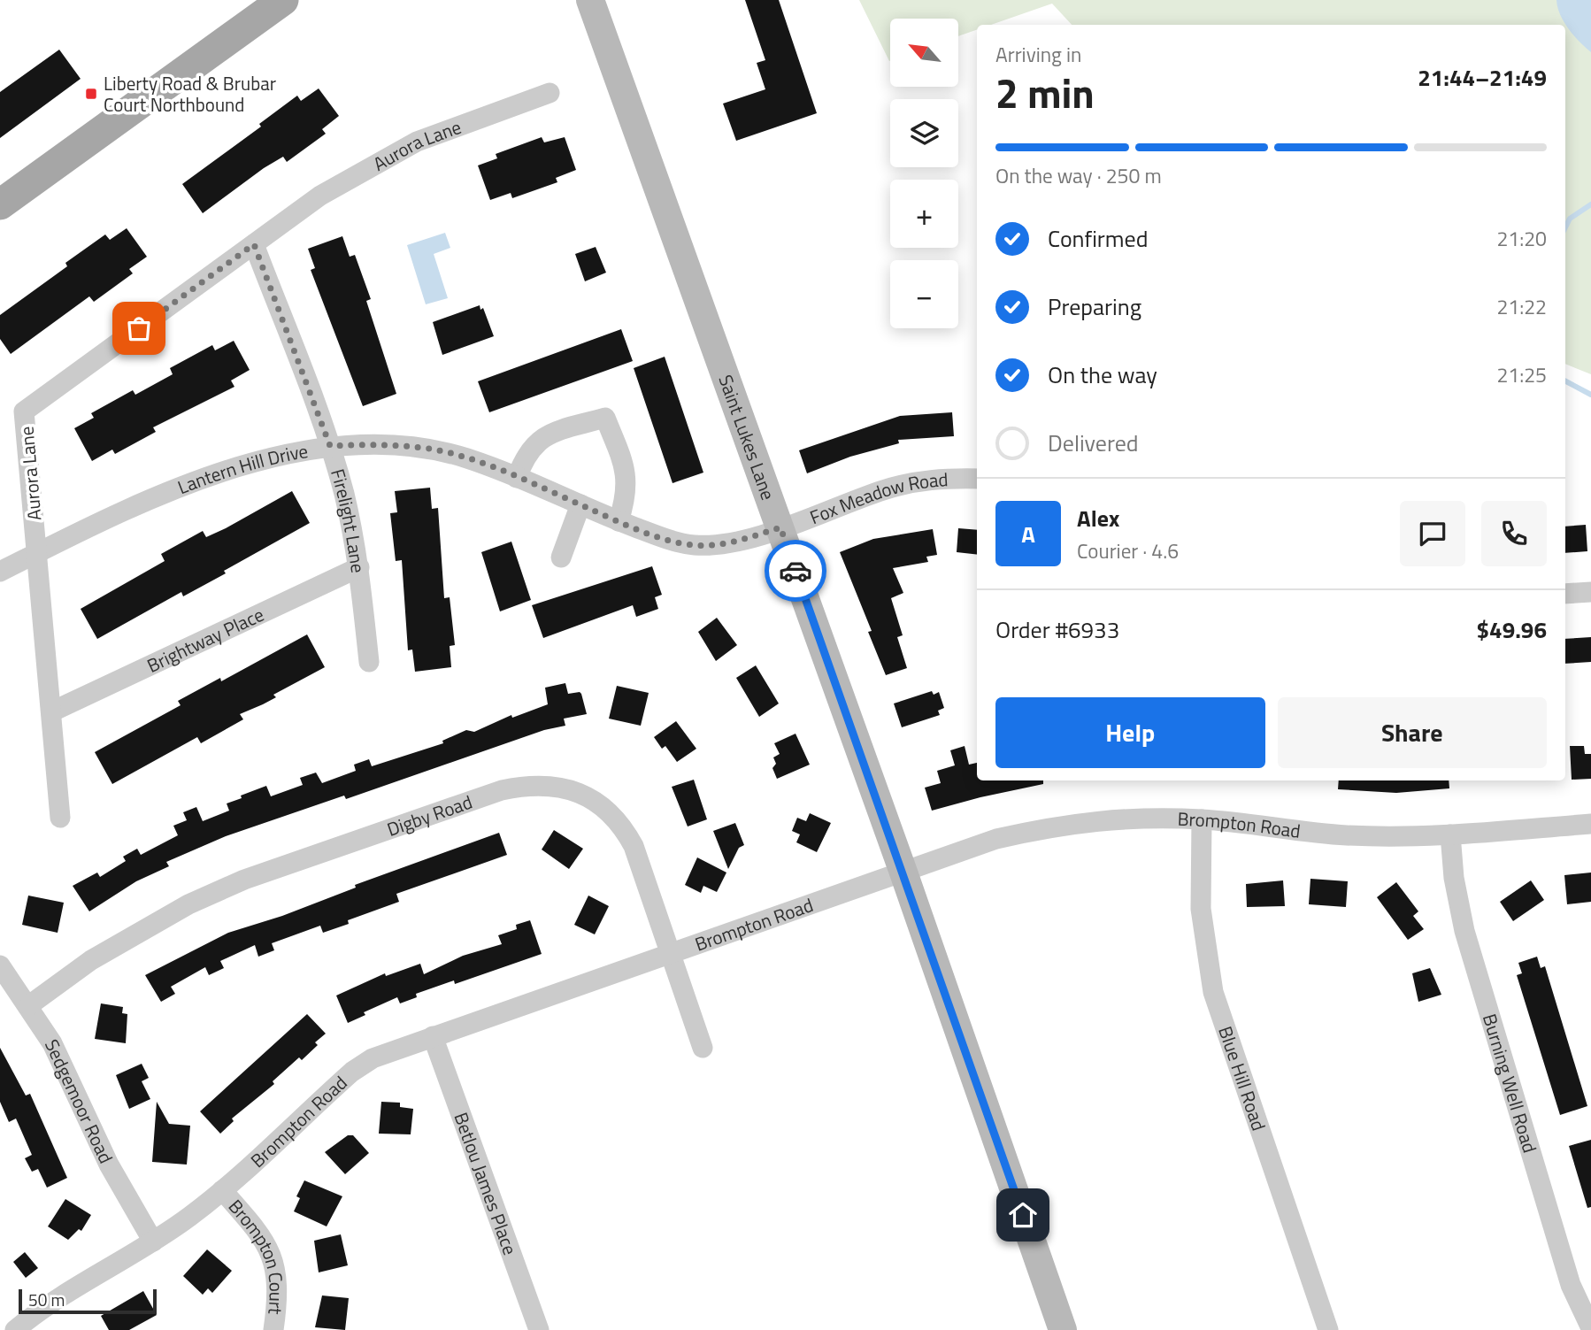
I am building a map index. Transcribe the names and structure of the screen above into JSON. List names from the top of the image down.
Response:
{
  "streets": {
    "street": [
      "Aurora Lane",
      "Saint Lukes Lane",
      "Lantern Hill Drive",
      "Fox Meadow Road",
      "Firelight Lane",
      "Brightway Place",
      "Digby Road",
      "Brompton Road",
      "Blue Hill Road",
      "Burning Well Road",
      "Sedgemoor Road",
      "Betlou James Place",
      "Brompton Court"
    ]
  },
  "crossings": [
    ["Aurora Lane", "Lantern Hill Drive"],
    ["Aurora Lane", "Firelight Lane"],
    ["Aurora Lane", "Brightway Place"],
    ["Saint Lukes Lane", "Lantern Hill Drive"],
    ["Saint Lukes Lane", "Fox Meadow Road"],
    ["Saint Lukes Lane", "Brompton Road"],
    ["Lantern Hill Drive", "Fox Meadow Road"],
    ["Lantern Hill Drive", "Firelight Lane"],
    ["Firelight Lane", "Brightway Place"],
    ["Digby Road", "Brompton Road"],
    ["Digby Road", "Sedgemoor Road"],
    ["Brompton Road", "Blue Hill Road"],
    ["Brompton Road", "Burning Well Road"],
    ["Brompton Road", "Sedgemoor Road"],
    ["Brompton Road", "Betlou James Place"],
    ["Brompton Road", "Brompton Court"]
  ],
  "places": {
    "transit": ["Liberty Road & Brubar Court Northbound"]
  },
  "scale_bar": "50 m",
  "north": "top left",
  "page": {
    "map_buttons": ["+", "−"],
    "heading": ["2 min", "Arriving in", "21:44–21:49"],
    "panel": [
      "Alex",
      "Courier · 4.6",
      "Order #6933",
      "$49.96"
    ],
    "bar": "On the way · 250 m",
    "list": [
      ["Confirmed", "21:20"],
      ["Preparing", "21:22"],
      ["On the way", "21:25"],
      "Delivered"
    ],
    "round": "A",
    "buttons": ["Help", "Share"],
    "scale": "50 m"
  }
}
